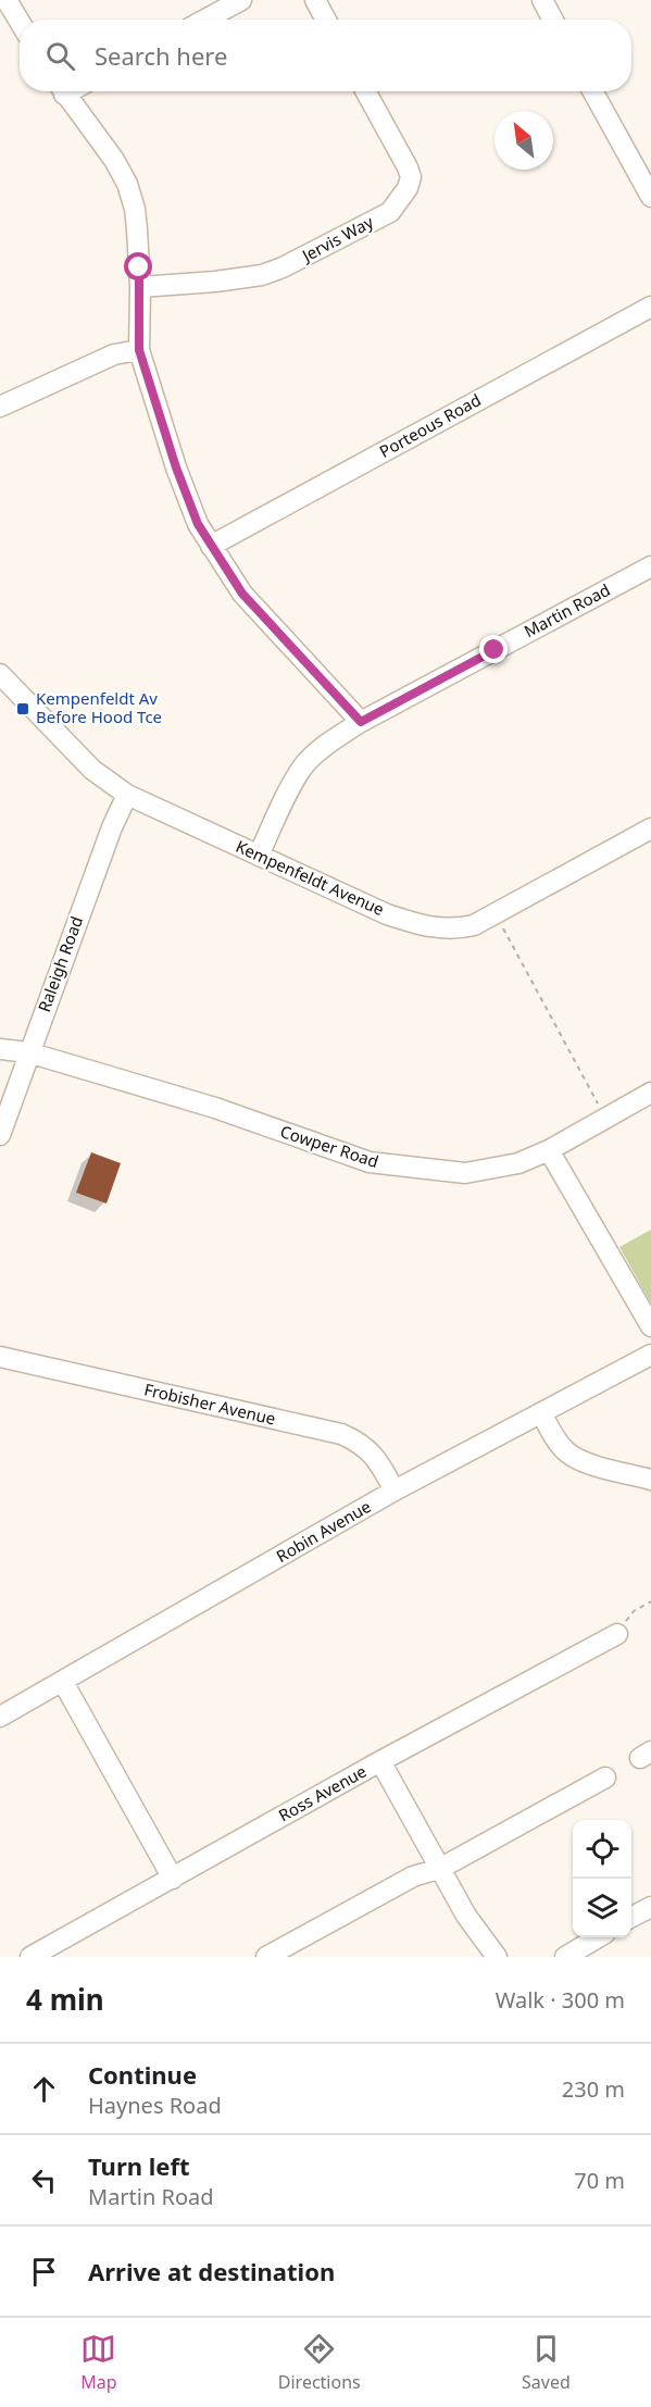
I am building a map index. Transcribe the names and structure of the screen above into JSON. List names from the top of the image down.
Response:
{
  "streets": {
    "street": [
      "Jervis Way",
      "Porteous Road",
      "Martin Road",
      "Kempenfeldt Avenue",
      "Raleigh Road",
      "Cowper Road",
      "Frobisher Avenue",
      "Robin Avenue",
      "Ross Avenue"
    ]
  },
  "crossings": [
    ["Martin Road", "Kempenfeldt Avenue"],
    ["Kempenfeldt Avenue", "Raleigh Road"],
    ["Raleigh Road", "Cowper Road"],
    ["Frobisher Avenue", "Robin Avenue"]
  ],
  "places": {
    "transit": ["Kempenfeldt Av Before Hood Tce"]
  },
  "north": "top left",
  "page": {
    "search": "Search here",
    "heading": ["4 min", "Walk · 300 m"],
    "list": [
      ["Continue", "Haynes Road", "230 m"],
      ["Turn left", "Martin Road", "70 m"],
      "Arrive at destination"
    ],
    "nav": ["Map", "Directions", "Saved"]
  }
}
